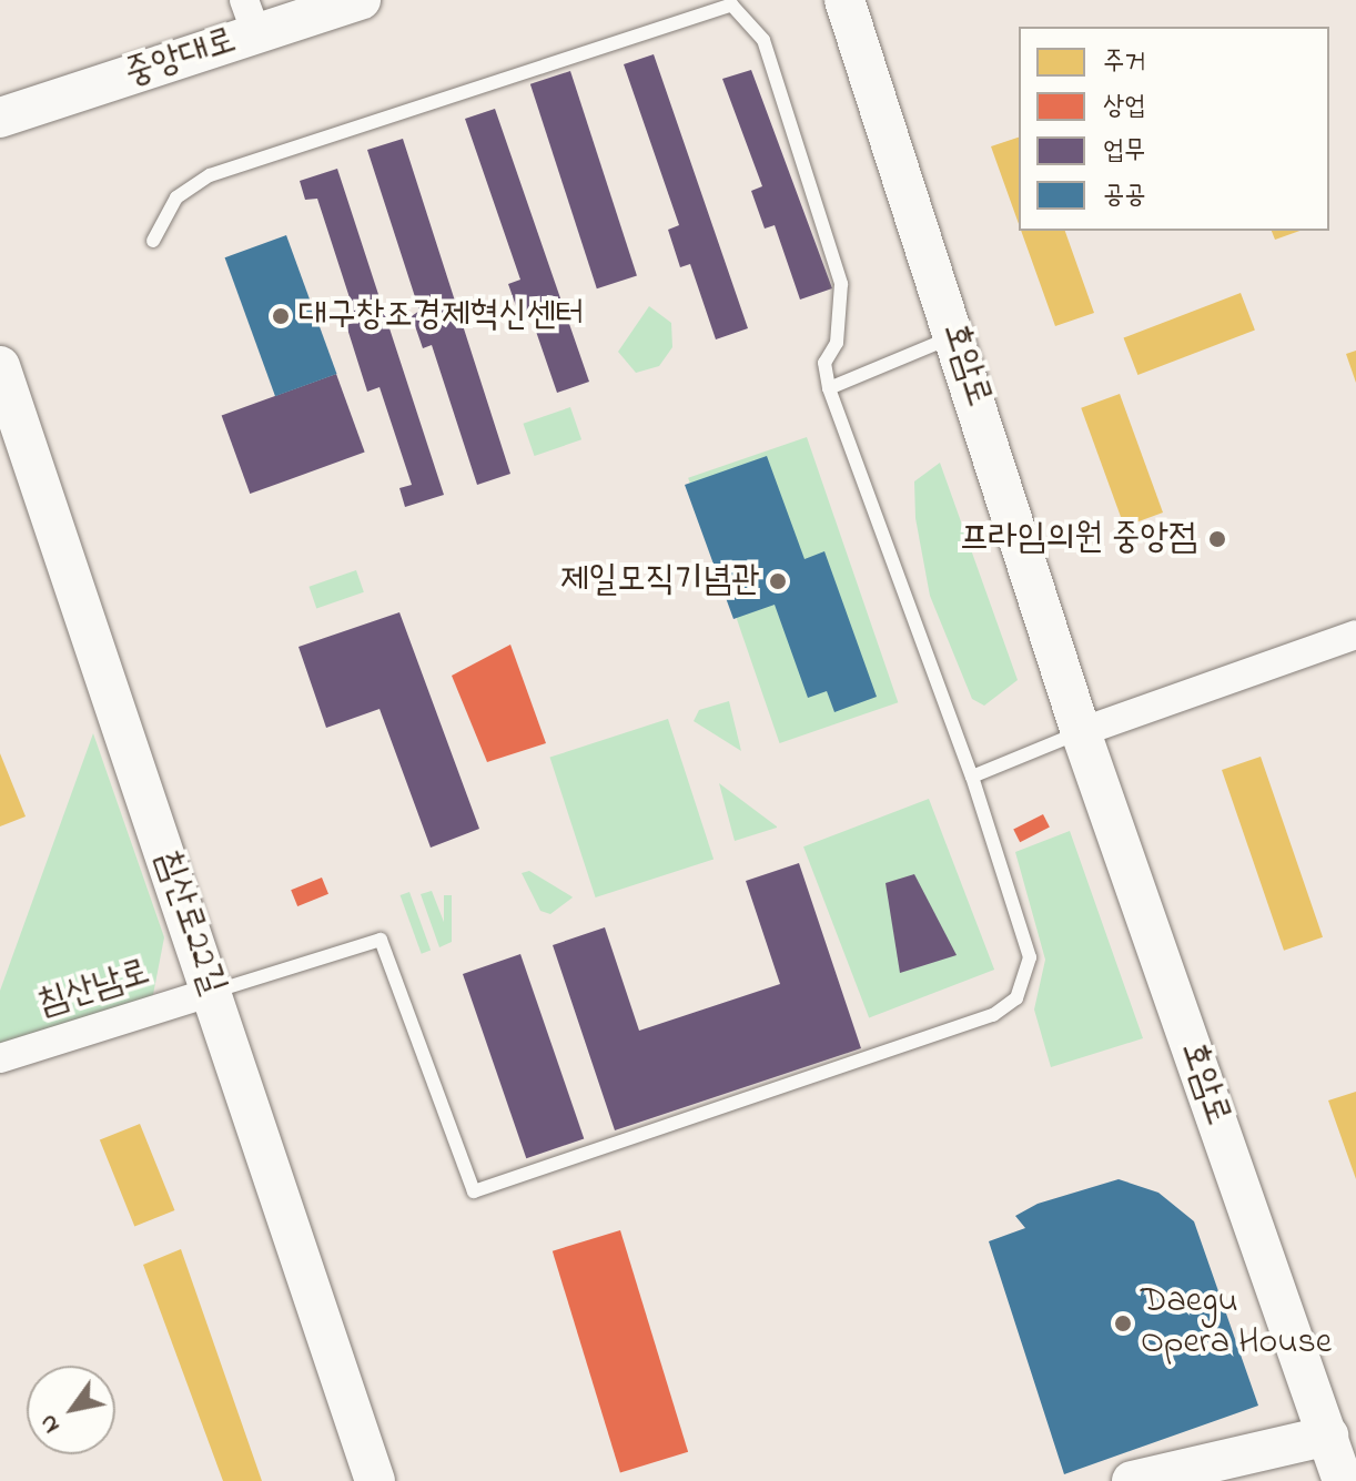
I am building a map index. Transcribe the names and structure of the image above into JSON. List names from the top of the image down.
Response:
{
  "streets": {
    "main road": ["중앙대로", "호암로", "침산로22길"],
    "street": ["침산남로"]
  },
  "crossings": [
    ["침산로22길", "침산남로"]
  ],
  "places": [
    "대구창조경제혁신센터",
    "프라임의원 중앙점",
    "제일모직기념관",
    "Daegu Opera House"
  ],
  "legend": [
    "주거",
    "상업",
    "업무",
    "공공"
  ],
  "north": "bottom left"
}
